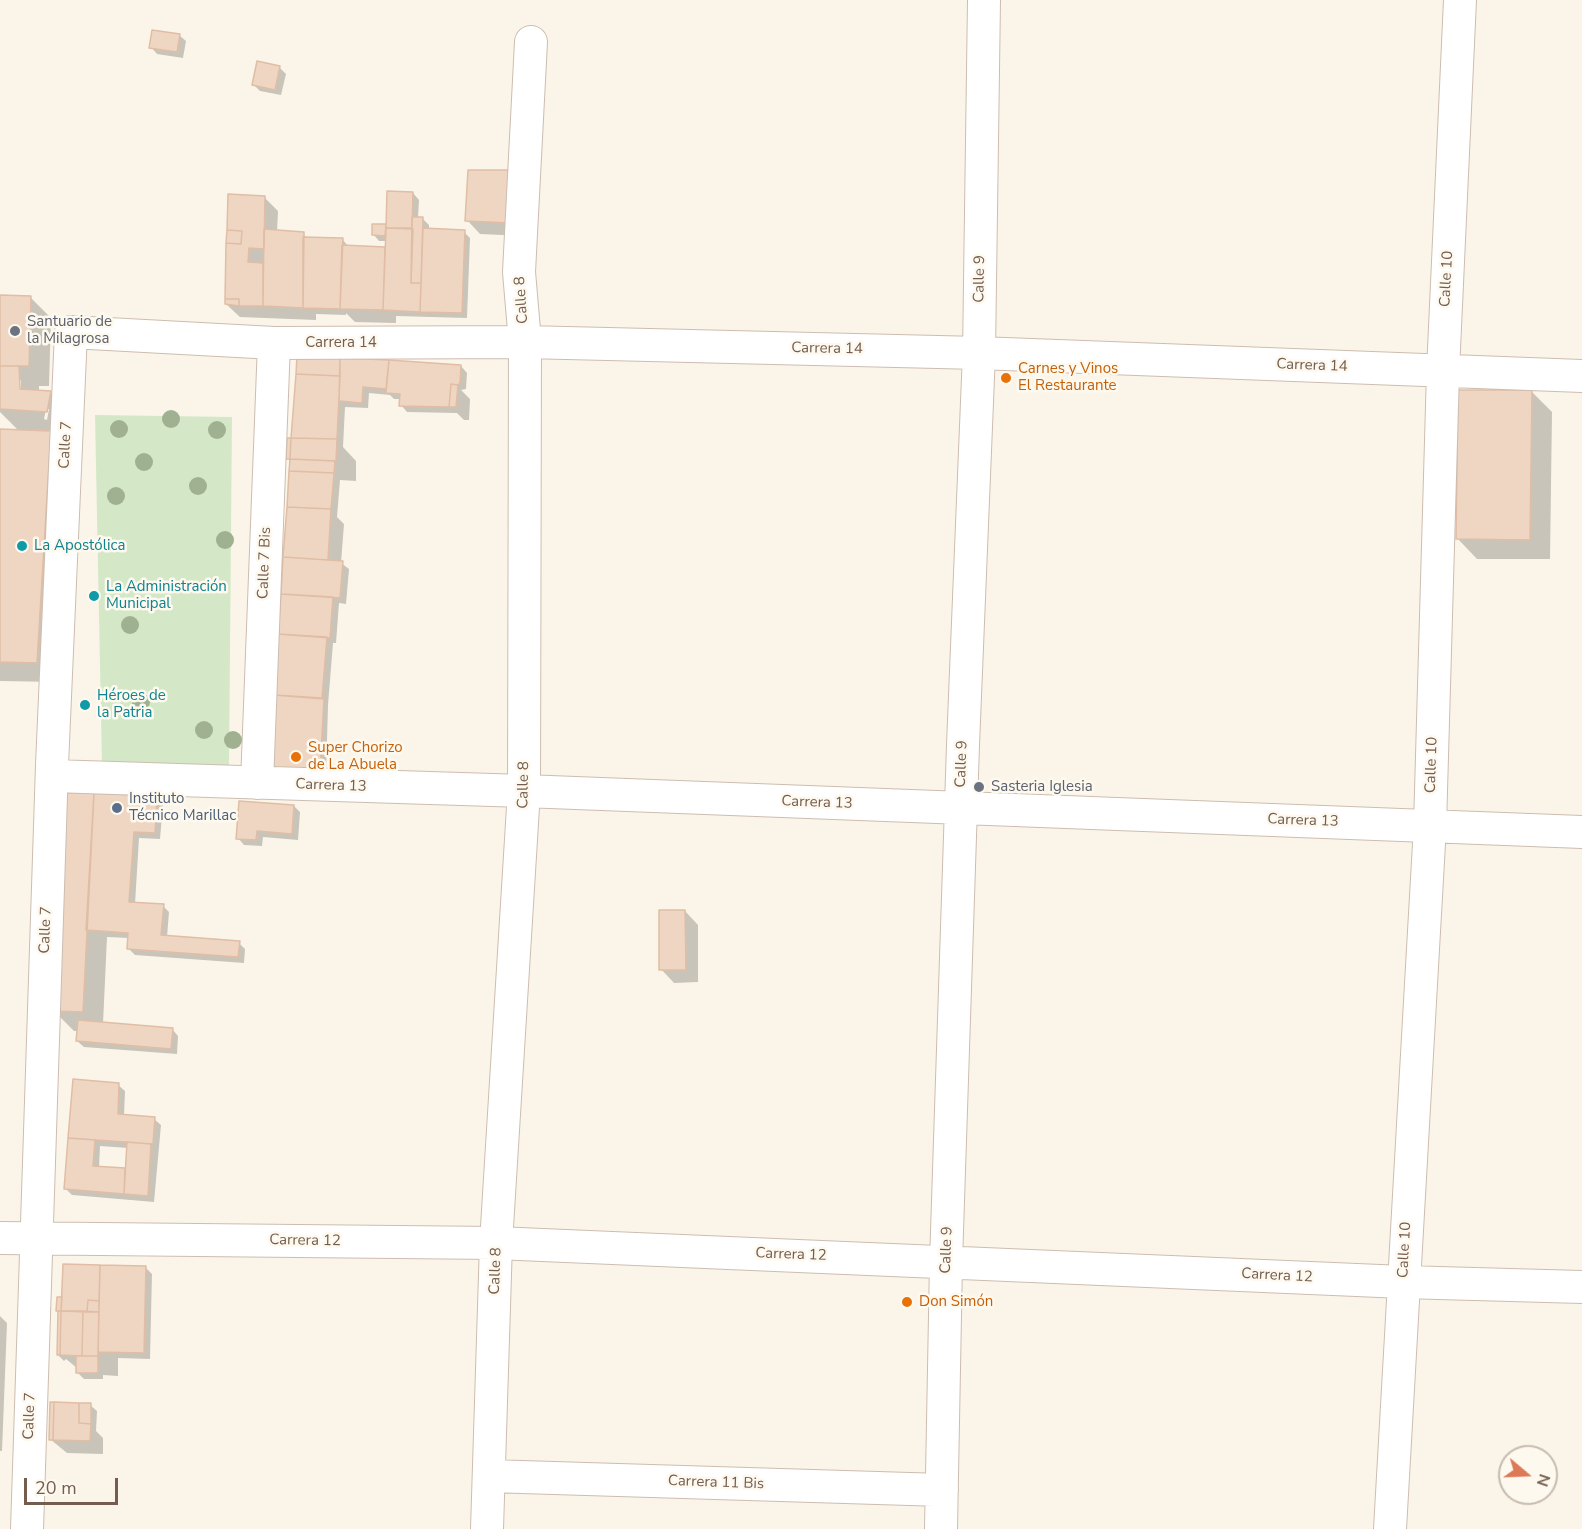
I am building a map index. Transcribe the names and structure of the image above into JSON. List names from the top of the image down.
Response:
{
  "streets": {
    "street": [
      "Calle 9",
      "Calle 10",
      "Calle 8",
      "Carrera 14",
      "Calle 7",
      "Calle 7 Bis",
      "Carrera 13",
      "Carrera 12",
      "Carrera 11 Bis"
    ]
  },
  "crossings": [
    ["Calle 9", "Carrera 14"],
    ["Calle 9", "Carrera 13"],
    ["Calle 9", "Carrera 12"],
    ["Calle 9", "Carrera 11 Bis"],
    ["Calle 10", "Carrera 14"],
    ["Calle 10", "Carrera 13"],
    ["Calle 10", "Carrera 12"],
    ["Calle 8", "Carrera 14"],
    ["Calle 8", "Carrera 13"],
    ["Calle 8", "Carrera 12"],
    ["Calle 8", "Carrera 11 Bis"],
    ["Carrera 14", "Calle 7"],
    ["Carrera 14", "Calle 7 Bis"],
    ["Calle 7", "Carrera 13"],
    ["Calle 7", "Carrera 12"],
    ["Calle 7 Bis", "Carrera 13"]
  ],
  "places": [
    "Santuario de la Milagrosa",
    "Carnes y Vinos El Restaurante",
    "La Apostólica",
    "La Administración Municipal",
    "Héroes de la Patria",
    "Super Chorizo de La Abuela",
    "Sasteria Iglesia",
    "Instituto Técnico Marillac",
    "Don Simón"
  ],
  "scale_bar": "20 m",
  "north": "right"
}
